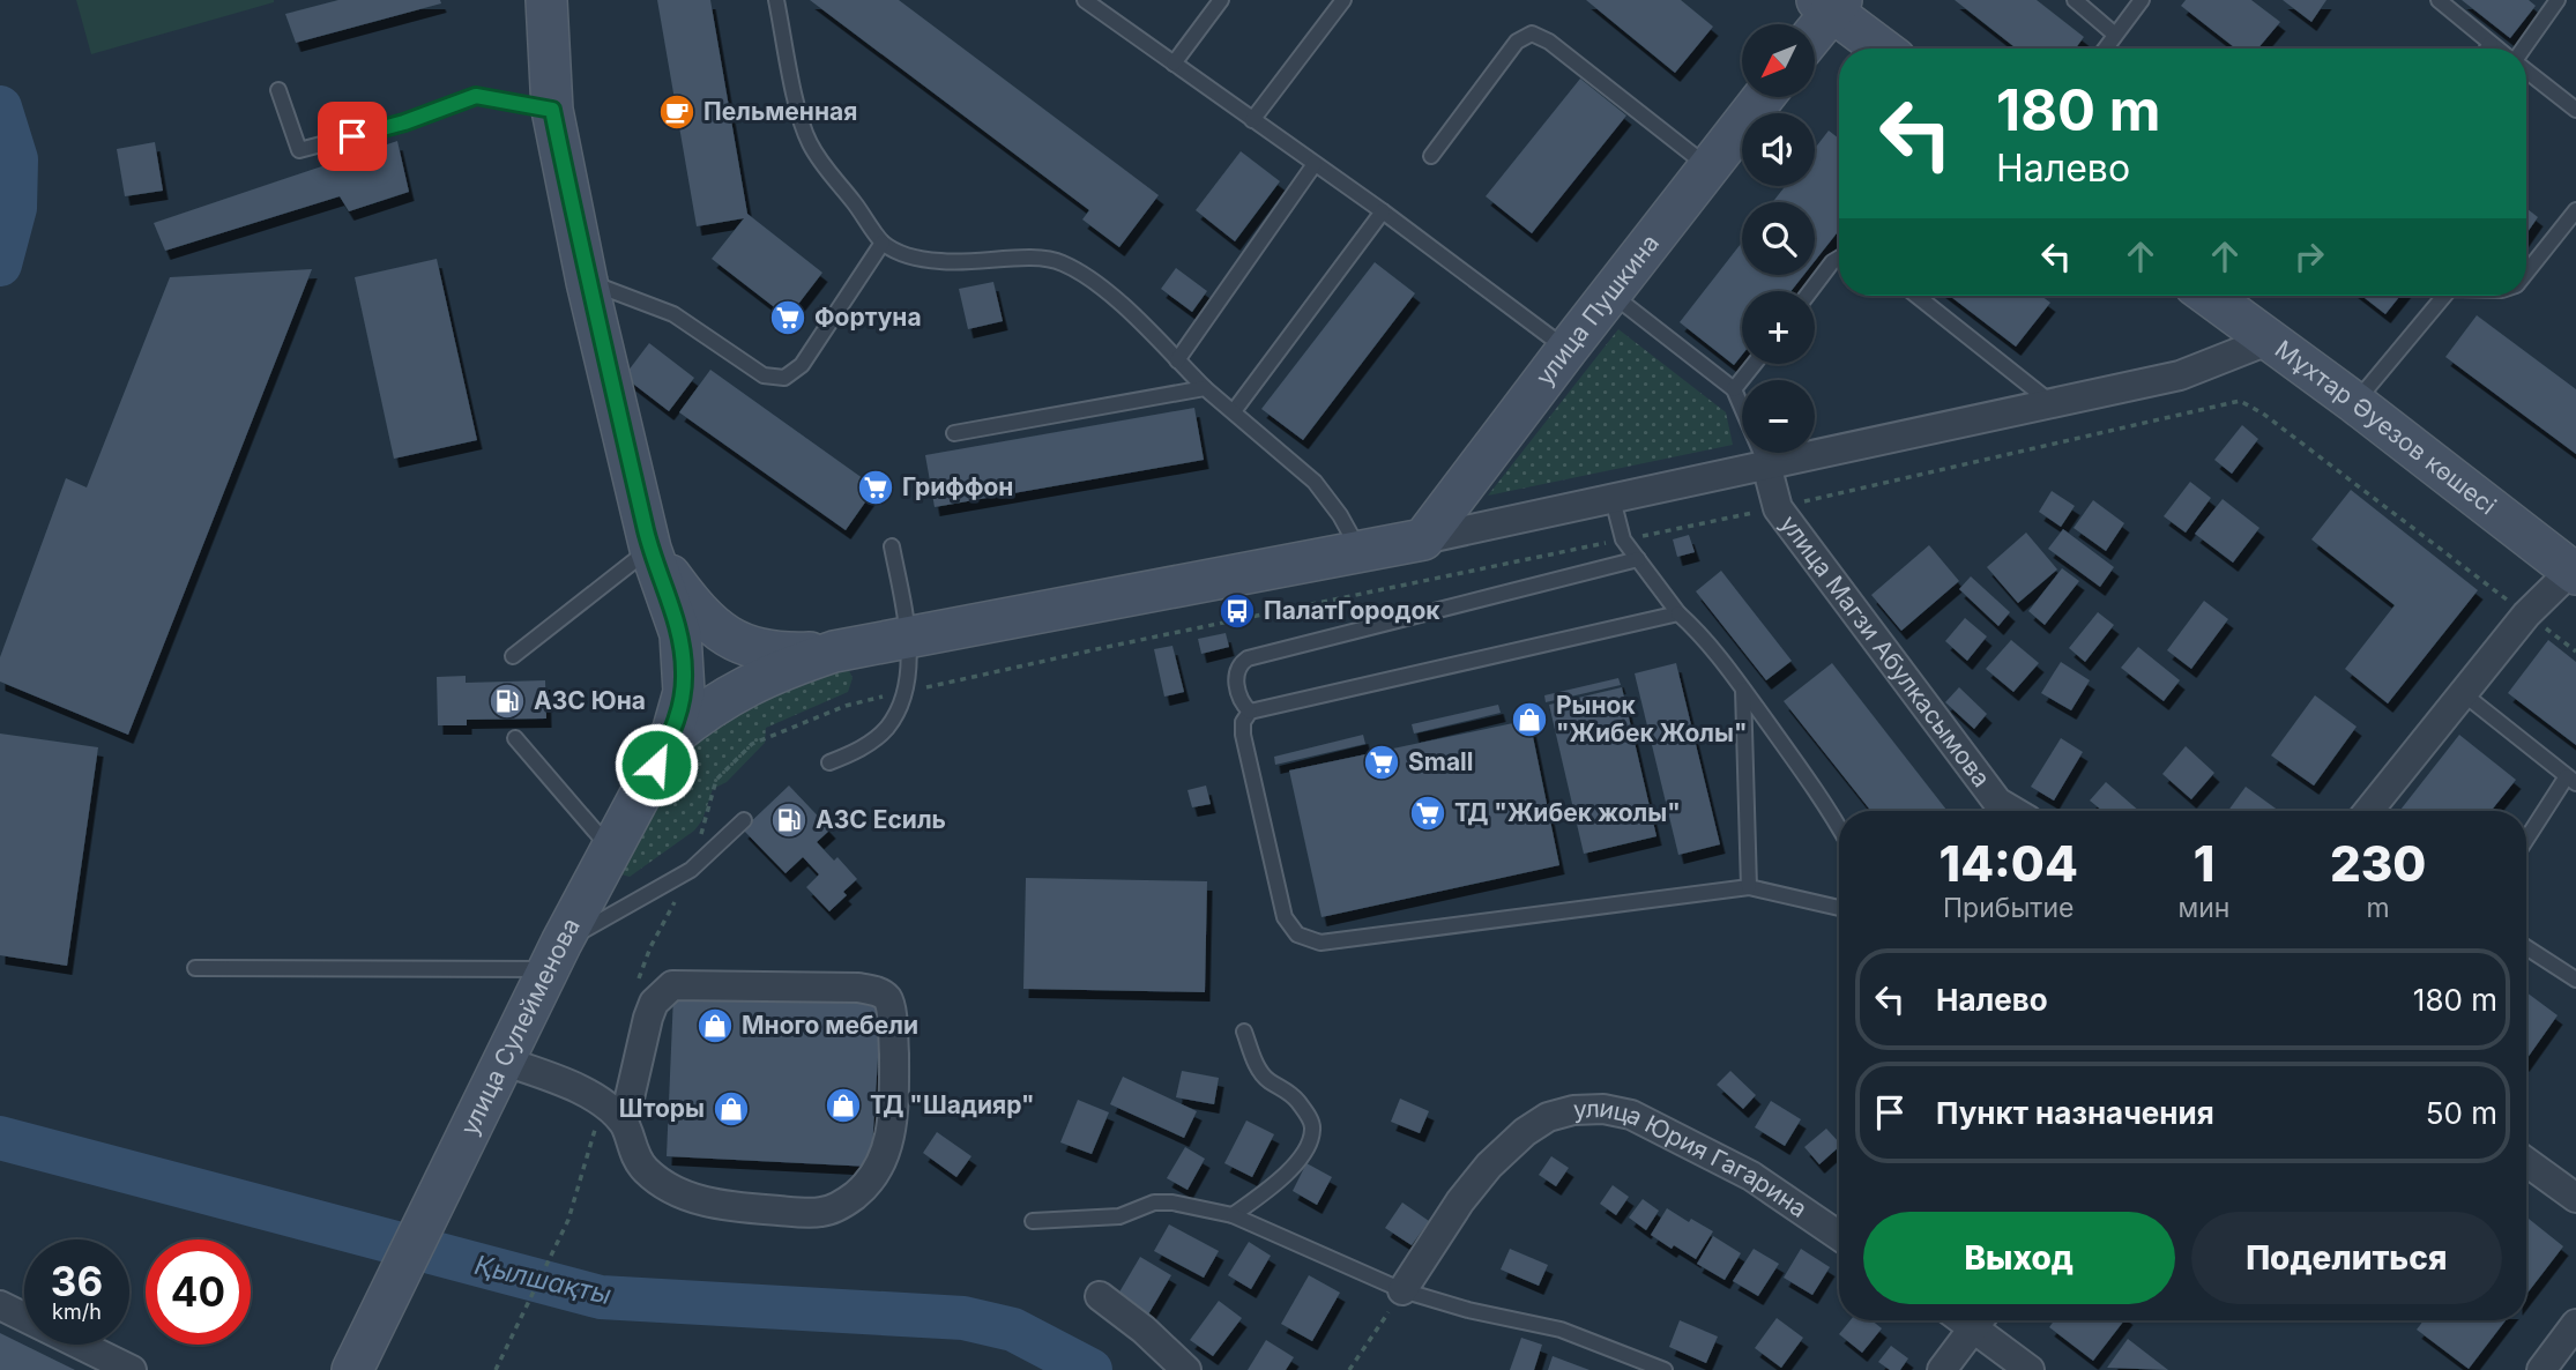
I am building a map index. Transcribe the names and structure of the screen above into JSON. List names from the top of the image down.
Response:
{
  "streets": {
    "street": [
      "улица Пушкина",
      "Мұхтар Әуезов көшесі",
      "улица Магзи Абулкасымова",
      "улица Сулейменова",
      "улица Юрия Гагарина"
    ]
  },
  "water": ["Қылшақты"],
  "places": {
    "cafe": ["Пельменная"],
    "supermarket": [
      "Фортуна",
      "Гриффон",
      "Small",
      "ТД \"Жибек жолы\""
    ],
    "bus stop": ["ПалатГородок"],
    "fuel station": ["АЗС Юна", "АЗС Есиль"],
    "shop": [
      "Рынок \"Жибек Жолы\"",
      "Много мебели",
      "ТД \"Шадияр\"",
      "Шторы"
    ]
  },
  "north": "bottom left",
  "page": {
    "map_buttons": ["+", "−"],
    "turn": ["180 m", "Налево"],
    "eta": [
      "14:04",
      "Прибытие",
      "1",
      "мин",
      "230",
      "m"
    ],
    "list": [
      {
        "name": "Налево",
        "value": "180 m"
      },
      {
        "name": "Пункт назначения",
        "value": "50 m"
      }
    ],
    "buttons": ["Выход", "Поделиться"],
    "speed": "36 km/h",
    "limit": "40"
  }
}
